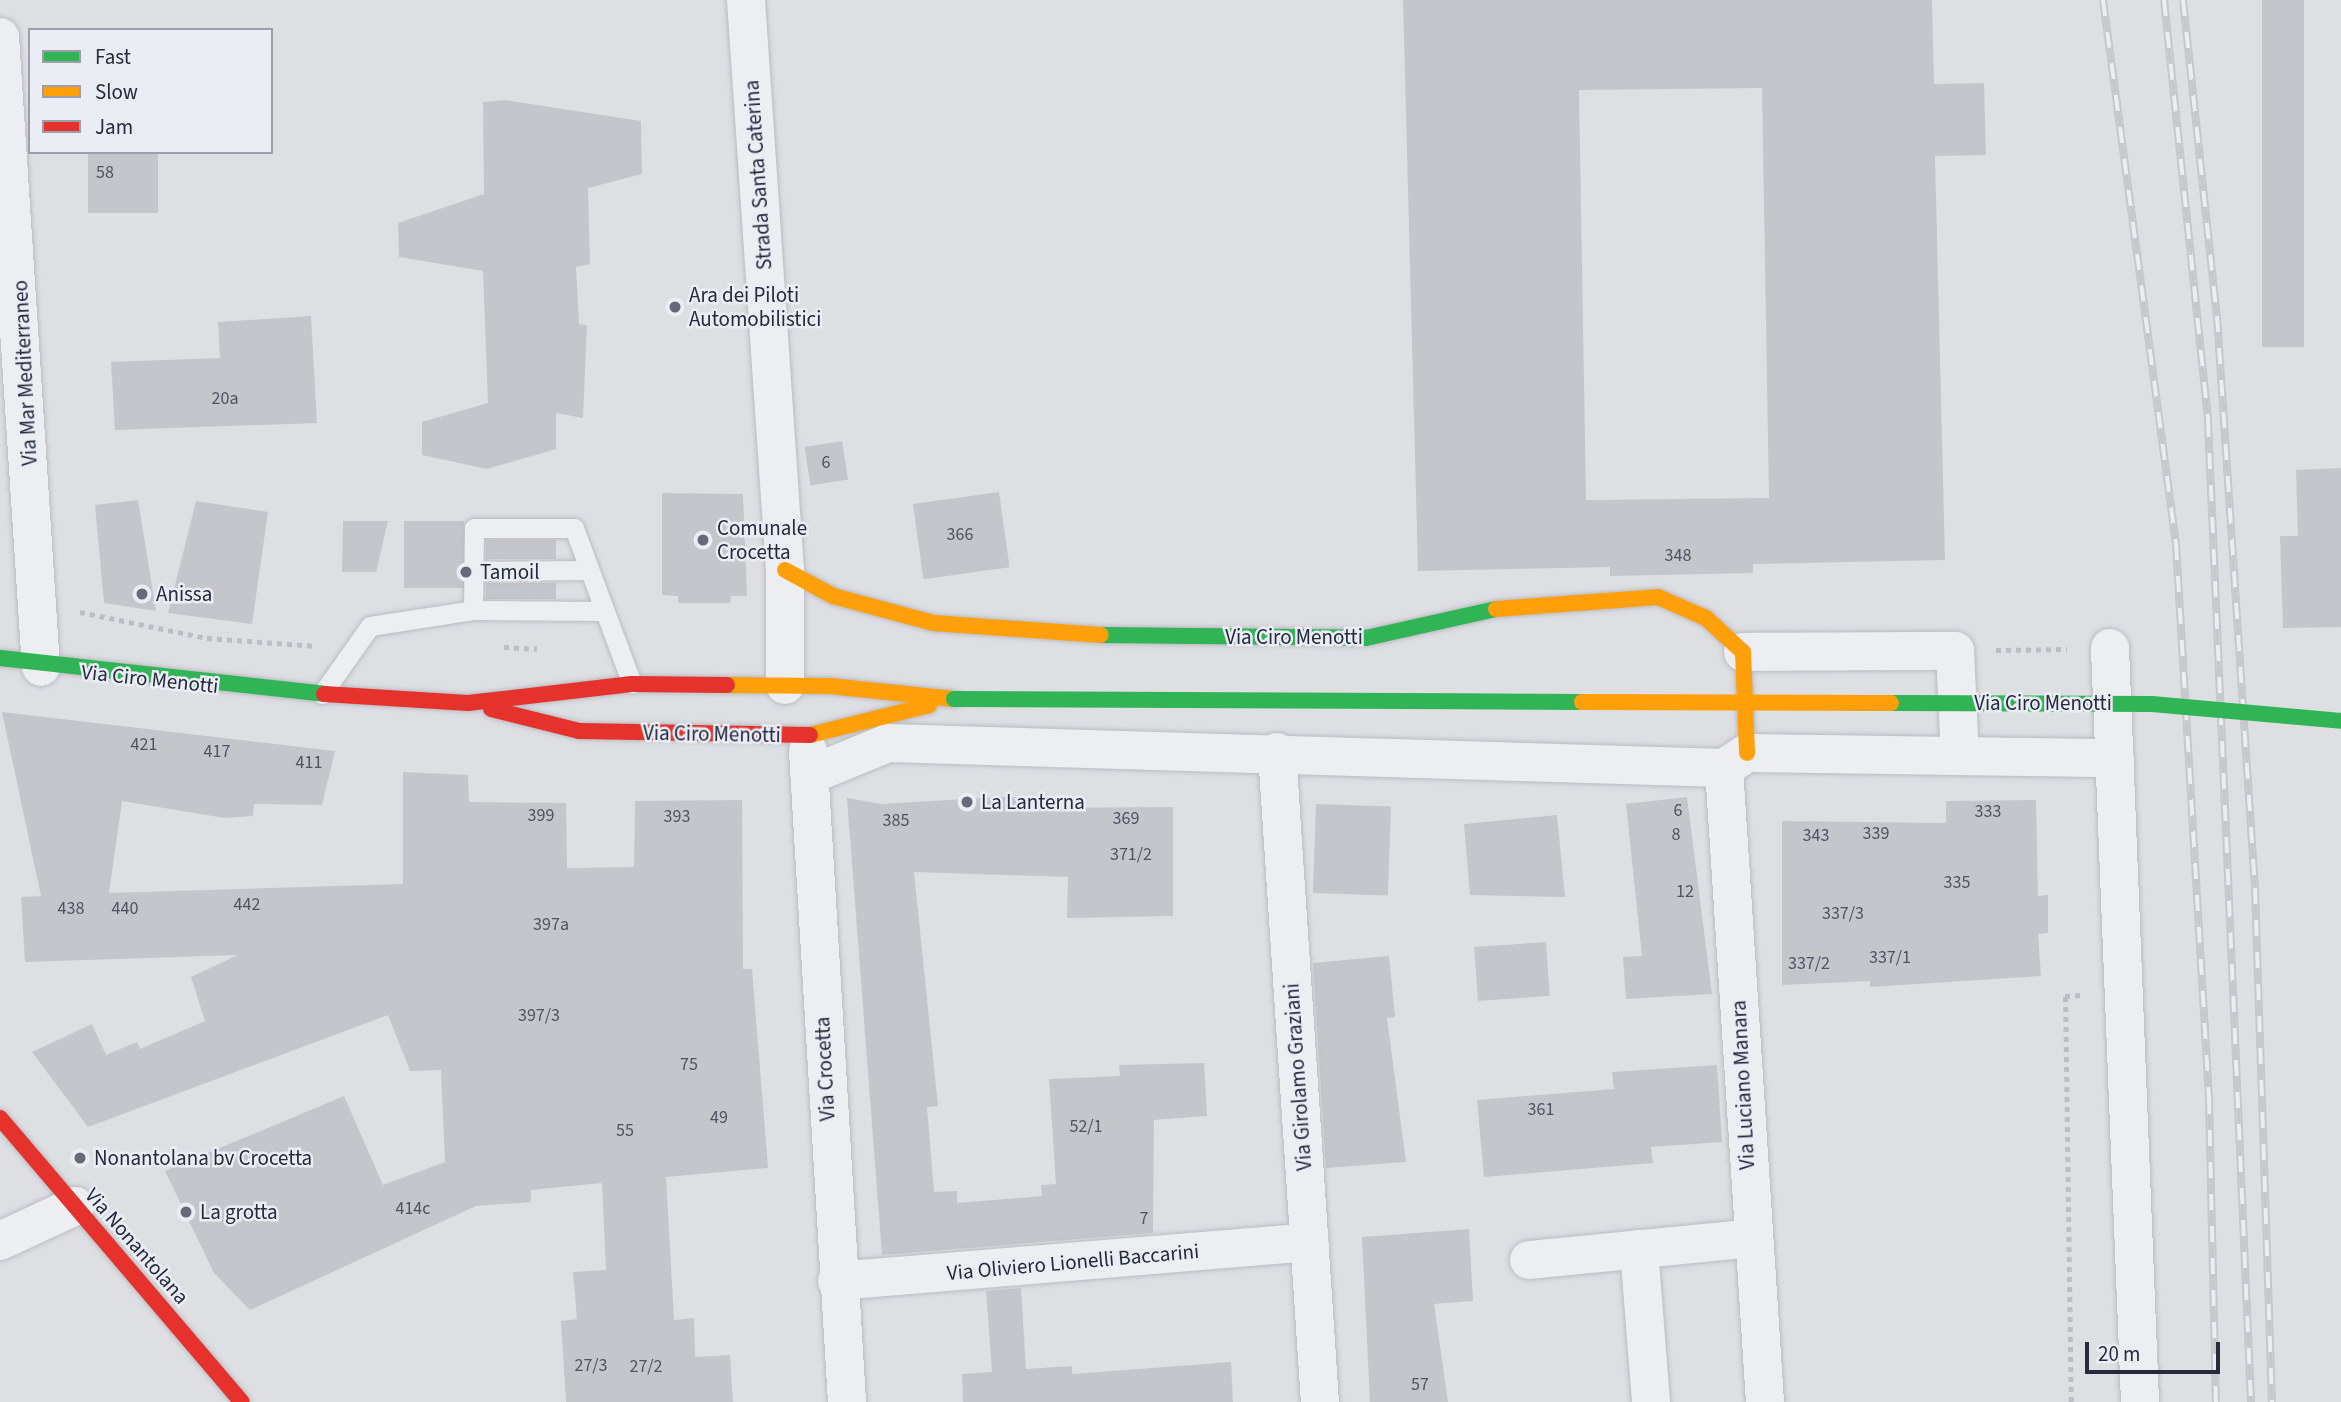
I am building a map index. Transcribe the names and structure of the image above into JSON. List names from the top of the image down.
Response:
{
  "streets": {
    "main road": ["Via Ciro Menotti", "Via Nonantolana"],
    "street": [
      "Strada Santa Caterina",
      "Via Mar Mediterraneo",
      "Via Crocetta",
      "Via Girolamo Graziani",
      "Via Luciano Manara",
      "Via Oliviero Lionelli Baccarini"
    ]
  },
  "crossings": [
    ["Strada Santa Caterina", "Via Ciro Menotti"],
    ["Via Mar Mediterraneo", "Via Ciro Menotti"],
    ["Via Ciro Menotti", "Via Crocetta"],
    ["Via Crocetta", "Via Oliviero Lionelli Baccarini"],
    ["Via Girolamo Graziani", "Via Oliviero Lionelli Baccarini"]
  ],
  "places": [
    "Ara dei Piloti Automobilistici",
    "Comunale Crocetta",
    "Tamoil",
    "Anissa",
    "La Lanterna",
    "Nonantolana bv Crocetta",
    "La grotta"
  ],
  "house_numbers": [
    "58",
    "20a",
    "6",
    "366",
    "348",
    "421",
    "417",
    "411",
    "6",
    "333",
    "399",
    "393",
    "369",
    "385",
    "339",
    "8",
    "343",
    "371/2",
    "335",
    "12",
    "442",
    "438",
    "440",
    "337/3",
    "397a",
    "337/1",
    "337/2",
    "397/3",
    "75",
    "361",
    "49",
    "52/1",
    "55",
    "414c",
    "7",
    "27/3",
    "27/2",
    "57"
  ],
  "legend": ["Fast", "Slow", "Jam"],
  "scale_bar": "20 m"
}
